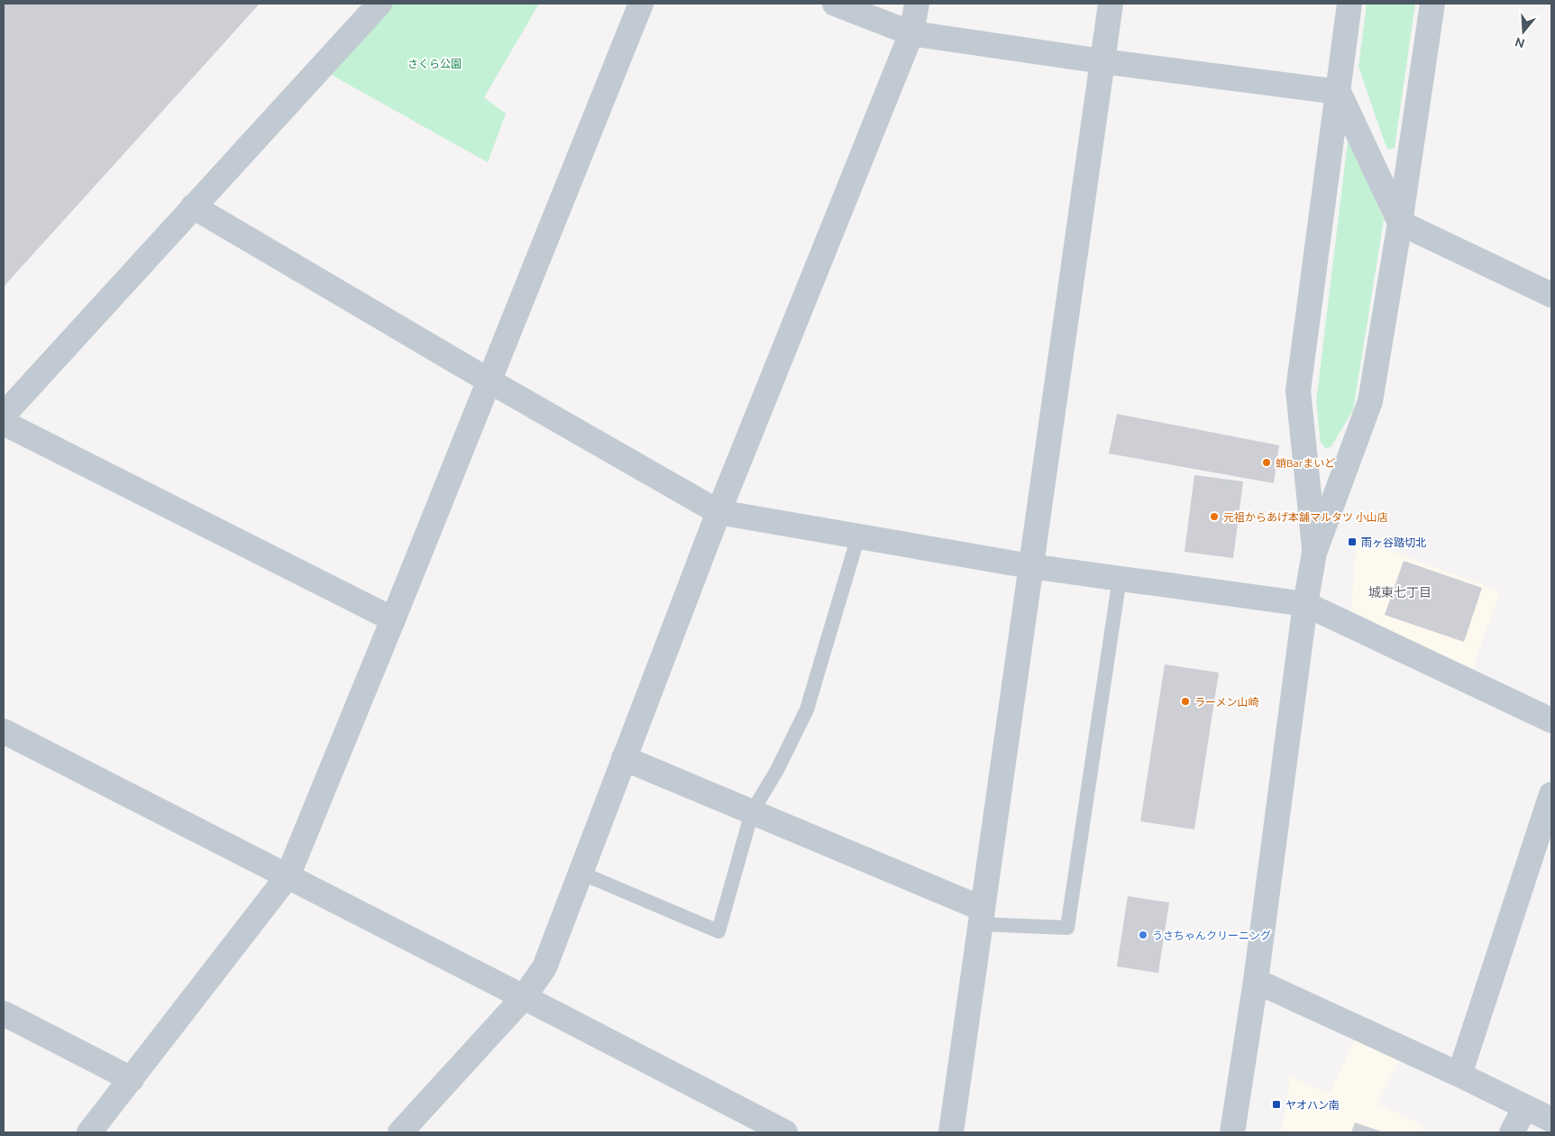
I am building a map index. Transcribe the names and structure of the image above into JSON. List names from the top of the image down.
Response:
{
  "districts": ["城東七丁目"],
  "parks": ["さくら公園"],
  "places": {
    "other": [
      "蛸Barまいど",
      "元祖からあげ本舗マルタツ 小山店",
      "ラーメン山崎",
      "うさちゃんクリーニング"
    ],
    "transit": ["雨ヶ谷踏切北", "ヤオハン南"]
  },
  "north": "bottom"
}
